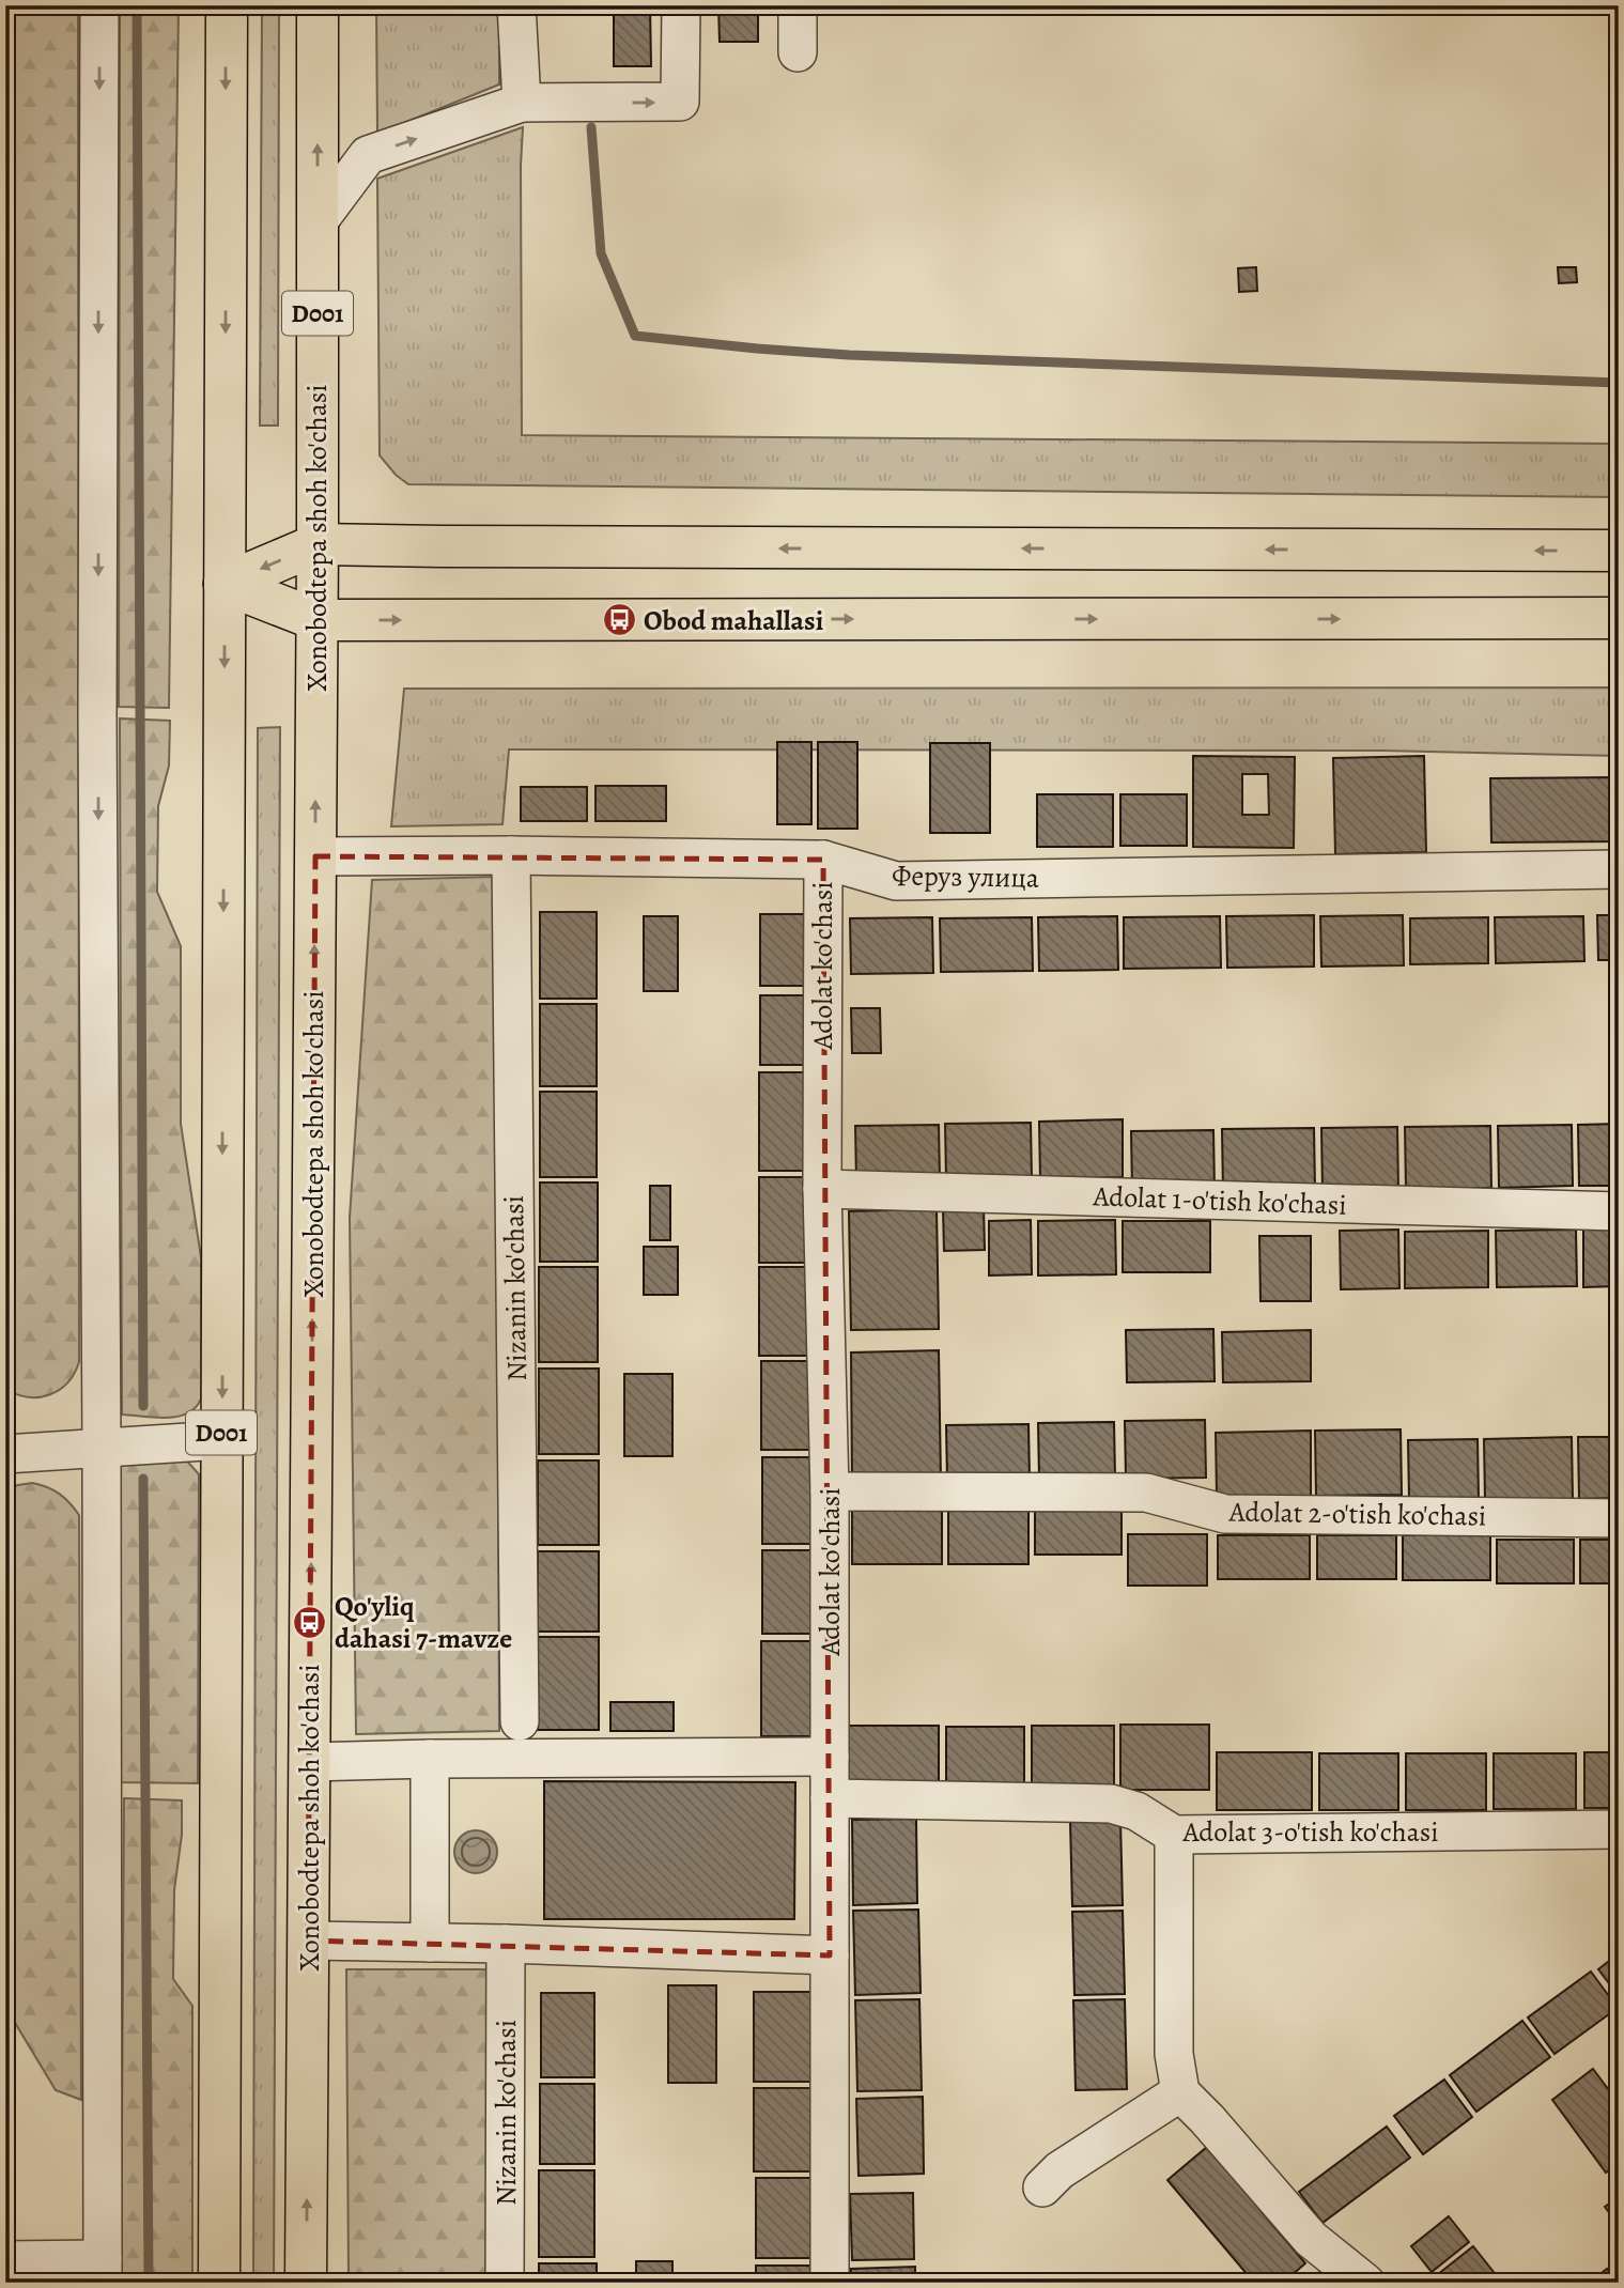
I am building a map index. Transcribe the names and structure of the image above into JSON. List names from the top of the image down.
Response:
{
  "streets": {
    "main road": ["D001", "Xonobodtepa shoh ko'chasi"],
    "street": [
      "Феруз улица",
      "Adolat ko'chasi",
      "Adolat 1-o'tish ko'chasi",
      "Nizanin ko'chasi",
      "Adolat 2-o'tish ko'chasi",
      "Adolat 3-o'tish ko'chasi"
    ]
  },
  "crossings": [
    ["Xonobodtepa shoh ko'chasi", "Феруз улица"],
    ["Феруз улица", "Adolat ko'chasi"],
    ["Феруз улица", "Nizanin ko'chasi"],
    ["Adolat ko'chasi", "Adolat 1-o'tish ko'chasi"],
    ["Adolat ko'chasi", "Adolat 2-o'tish ko'chasi"],
    ["Adolat ko'chasi", "Adolat 3-o'tish ko'chasi"]
  ],
  "places": {
    "bus stop": ["Obod mahallasi", "Qo'yliq dahasi 7-mavze"]
  }
}
